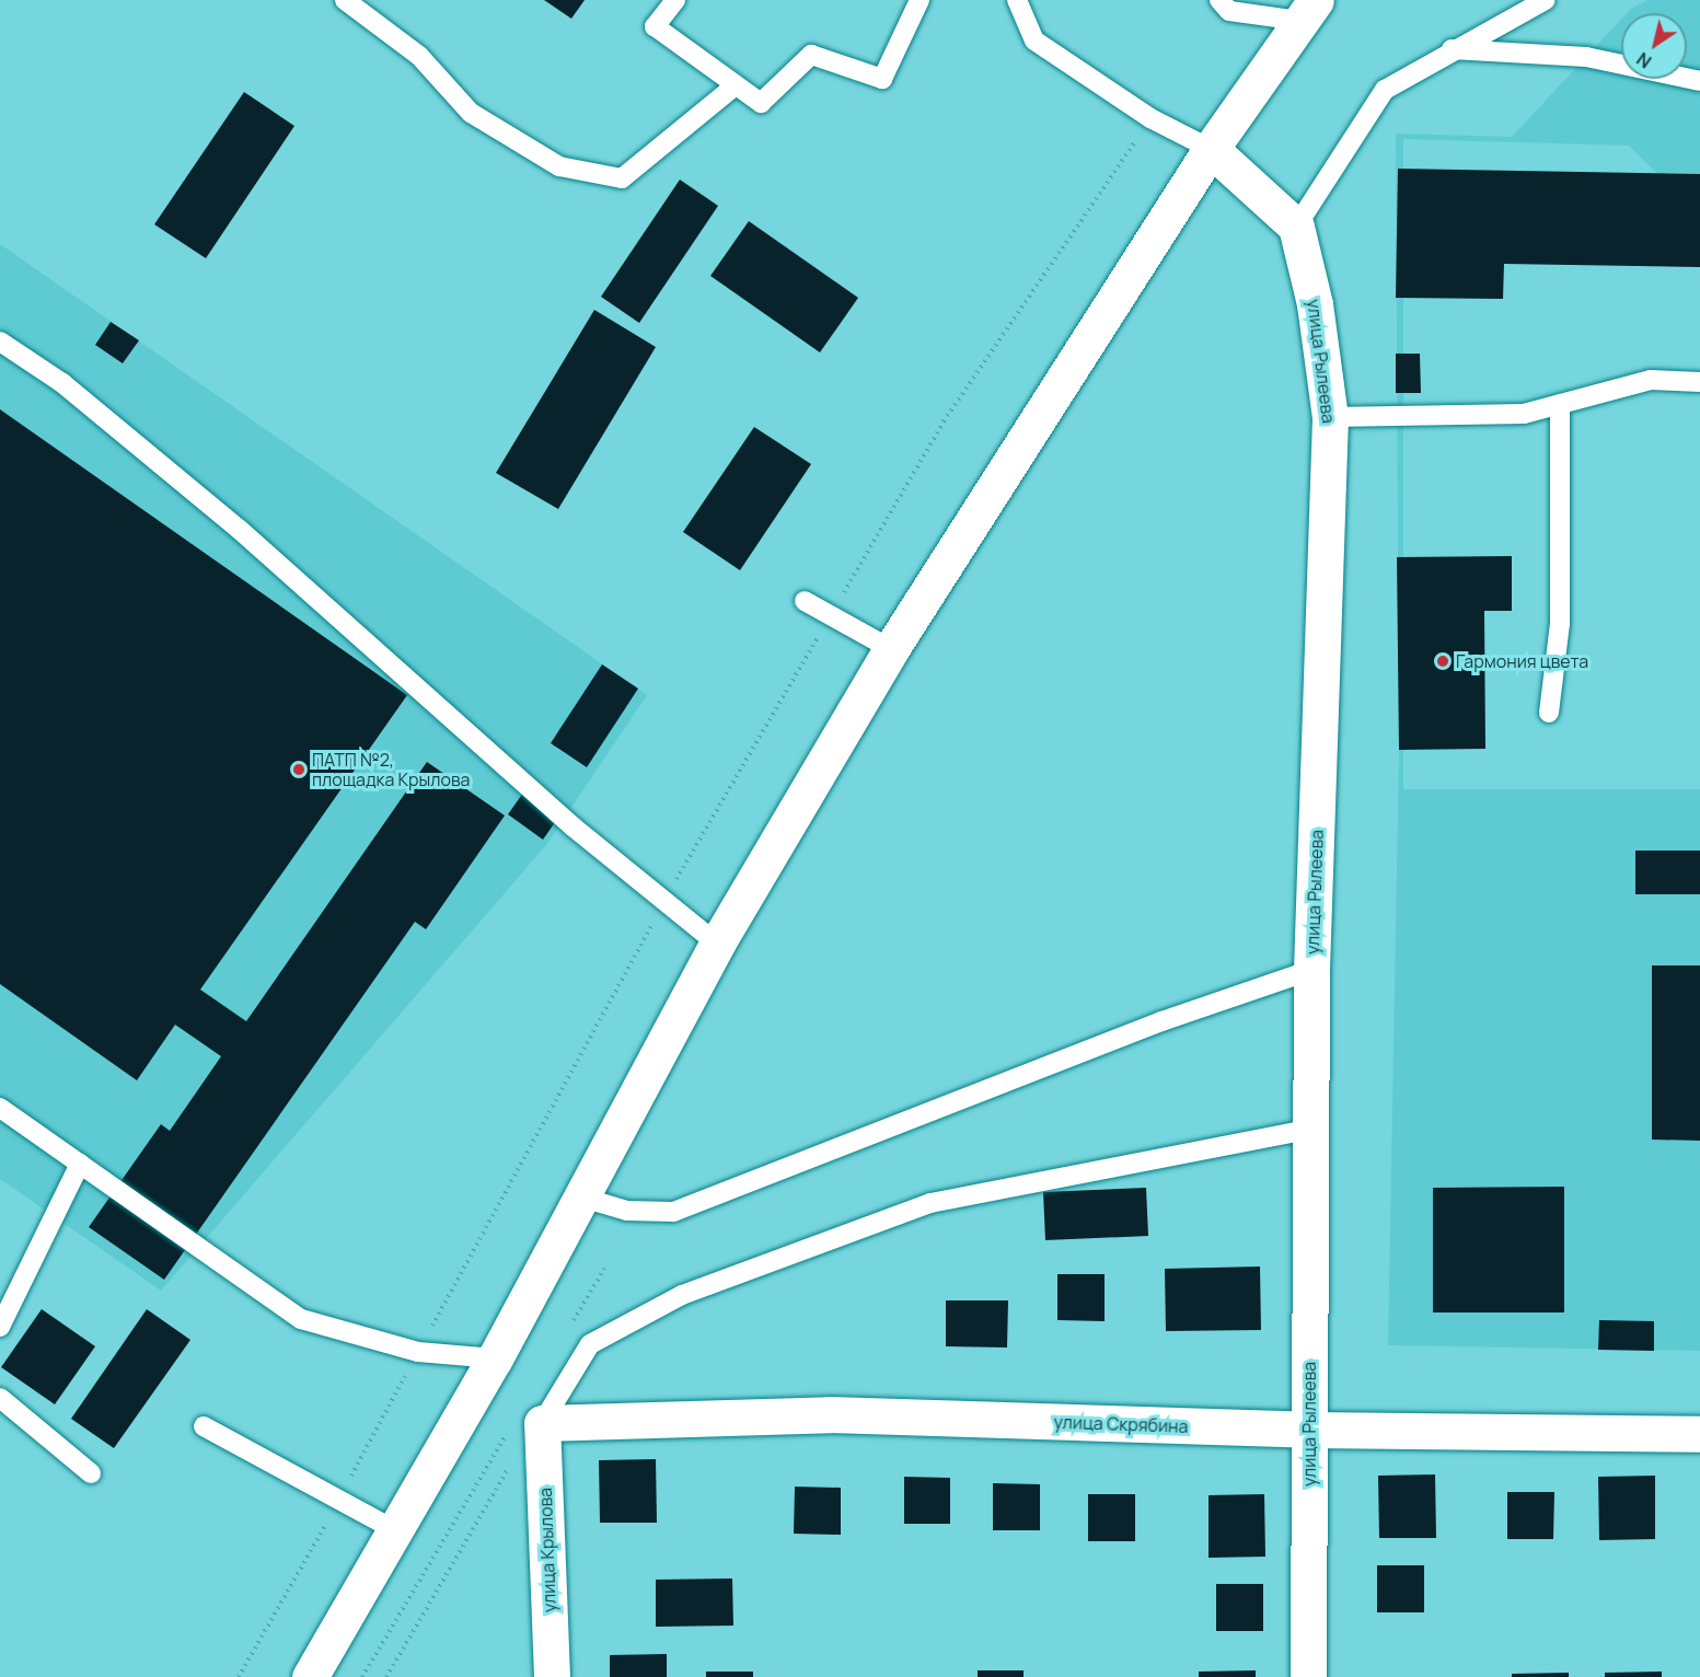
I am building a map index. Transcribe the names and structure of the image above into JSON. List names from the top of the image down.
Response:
{
  "streets": {
    "street": ["улица Рылеева", "улица Скрябина", "улица Крылова"]
  },
  "crossings": [
    ["улица Рылеева", "улица Скрябина"],
    ["улица Скрябина", "улица Крылова"]
  ],
  "places": ["Гармония цвета", "ПАТП №2, площадка Крылова"],
  "north": "bottom left"
}
